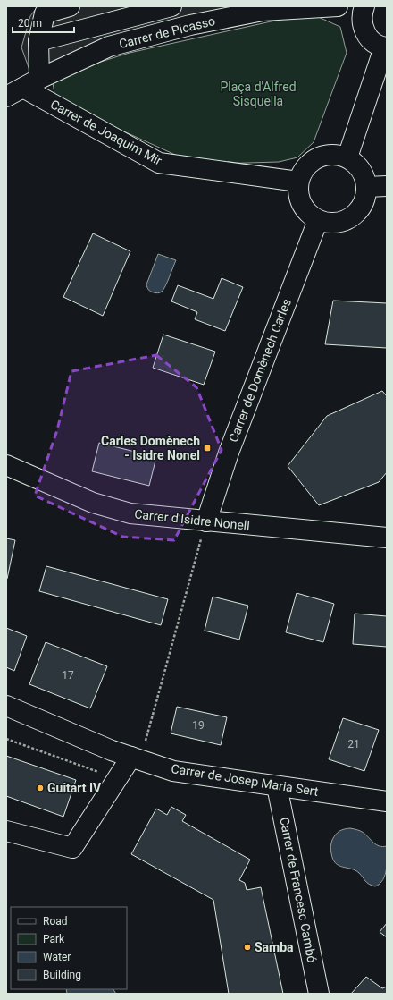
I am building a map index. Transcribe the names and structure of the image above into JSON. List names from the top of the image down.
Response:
{
  "streets": {
    "street": [
      "Carrer de Picasso",
      "Carrer de Joaquim Mir",
      "Carrer de Domènech Carles",
      "Carrer d'Isidre Nonell",
      "Carrer de Josep Maria Sert",
      "Carrer de Francesc Cambó"
    ]
  },
  "crossings": [
    ["Carrer de Picasso", "Carrer de Joaquim Mir"],
    ["Carrer de Joaquim Mir", "Carrer de Domènech Carles"],
    ["Carrer de Domènech Carles", "Carrer d'Isidre Nonell"],
    ["Carrer de Josep Maria Sert", "Carrer de Francesc Cambó"]
  ],
  "parks": ["Plaça d'Alfred Sisquella"],
  "places": {
    "transit": ["Carles Domènech - Isidre Nonel"],
    "other": ["Guitart IV", "Samba"]
  },
  "house_numbers": ["17", "19", "21"],
  "legend": [
    "Road",
    "Park",
    "Water",
    "Building"
  ],
  "scale_bar": "20 m"
}
